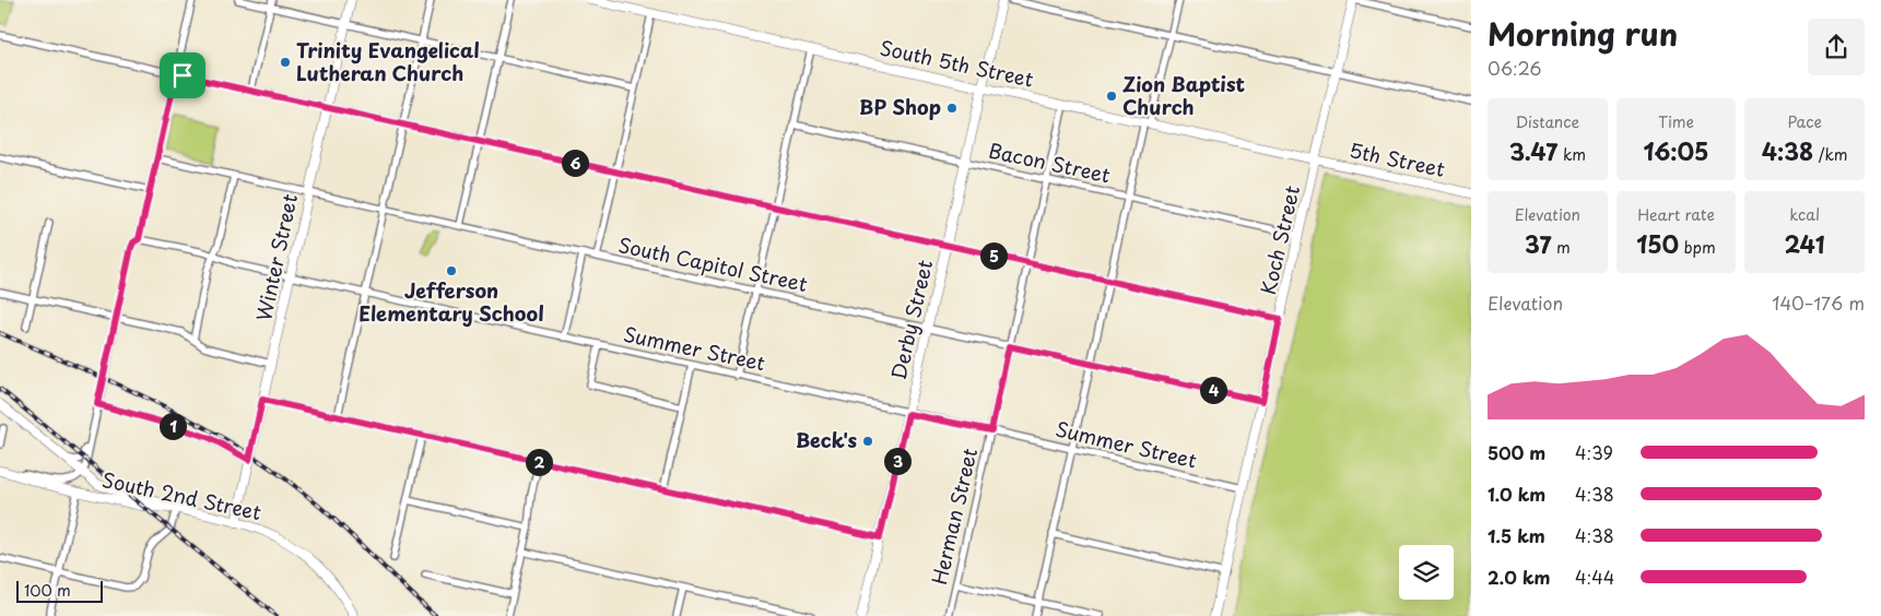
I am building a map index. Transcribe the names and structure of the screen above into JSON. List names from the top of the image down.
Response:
{
  "streets": {
    "street": [
      "South 5th Street",
      "5th Street",
      "Bacon Street",
      "Koch Street",
      "Winter Street",
      "South Capitol Street",
      "Derby Street",
      "Summer Street",
      "South 2nd Street",
      "Herman Street"
    ]
  },
  "crossings": [
    ["South 5th Street", "5th Street"],
    ["South 5th Street", "Koch Street"],
    ["South 5th Street", "Derby Street"],
    ["South 5th Street", "Herman Street"],
    ["5th Street", "Koch Street"],
    ["Bacon Street", "Koch Street"],
    ["Bacon Street", "Derby Street"],
    ["Bacon Street", "Herman Street"],
    ["Koch Street", "South Capitol Street"],
    ["Koch Street", "Summer Street"],
    ["Winter Street", "South Capitol Street"],
    ["Winter Street", "Summer Street"],
    ["Winter Street", "South 2nd Street"],
    ["South Capitol Street", "Derby Street"],
    ["South Capitol Street", "Herman Street"],
    ["Derby Street", "Summer Street"],
    ["Summer Street", "Herman Street"]
  ],
  "places": [
    "Trinity Evangelical Lutheran Church",
    "Zion Baptist Church",
    "BP Shop",
    "Jefferson Elementary School",
    "Beck's"
  ],
  "scale_bar": "100 m",
  "page": {
    "heading": ["Morning run", "06:26"],
    "stats": [
      ["Distance", "3.47 km"],
      ["Time", "16:05"],
      ["Pace", "4:38 /km"],
      ["Elevation", "37 m"],
      ["Heart rate", "150 bpm"],
      ["kcal", "241"]
    ],
    "pins": [
      "6",
      "5",
      "4",
      "1",
      "3",
      "2"
    ],
    "chart": ["Elevation", "140–176 m"],
    "list": [
      {
        "name": "500 m",
        "note": "4:39"
      },
      {
        "name": "1.0 km",
        "note": "4:38"
      },
      {
        "name": "1.5 km",
        "note": "4:38"
      },
      {
        "name": "2.0 km",
        "note": "4:44"
      }
    ],
    "scale": "100 m"
  }
}
